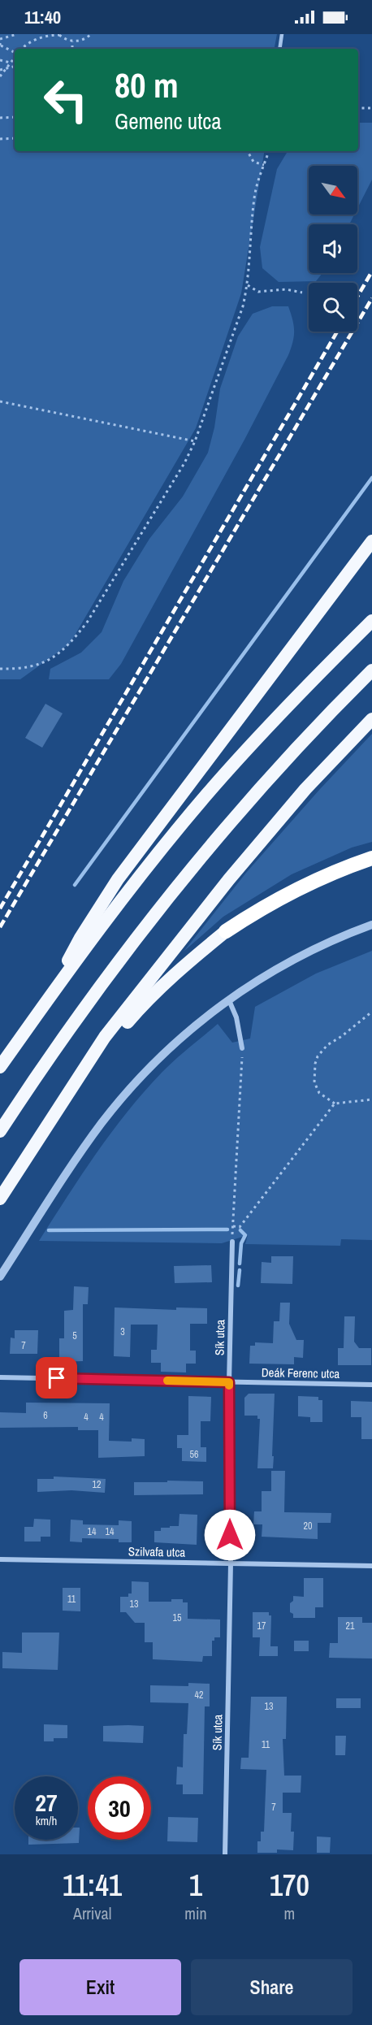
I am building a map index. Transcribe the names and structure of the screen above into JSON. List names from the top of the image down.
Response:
{
  "streets": {
    "street": ["Sík utca", "Deák Ferenc utca", "Szilvafa utca"]
  },
  "crossings": [
    ["Sík utca", "Deák Ferenc utca"],
    ["Sík utca", "Szilvafa utca"]
  ],
  "house_numbers": [
    "3",
    "5",
    "7",
    "6",
    "4",
    "4",
    "56",
    "12",
    "20",
    "14",
    "14",
    "11",
    "13",
    "15",
    "17",
    "21",
    "42",
    "13",
    "11",
    "7"
  ],
  "north": "bottom right",
  "page": {
    "status": "11:40",
    "turn": ["80 m", "Gemenc utca"],
    "speed": "27 km/h",
    "limit": "30",
    "eta": [
      "11:41",
      "Arrival",
      "1",
      "min",
      "170",
      "m"
    ],
    "buttons": ["Exit", "Share"]
  }
}
